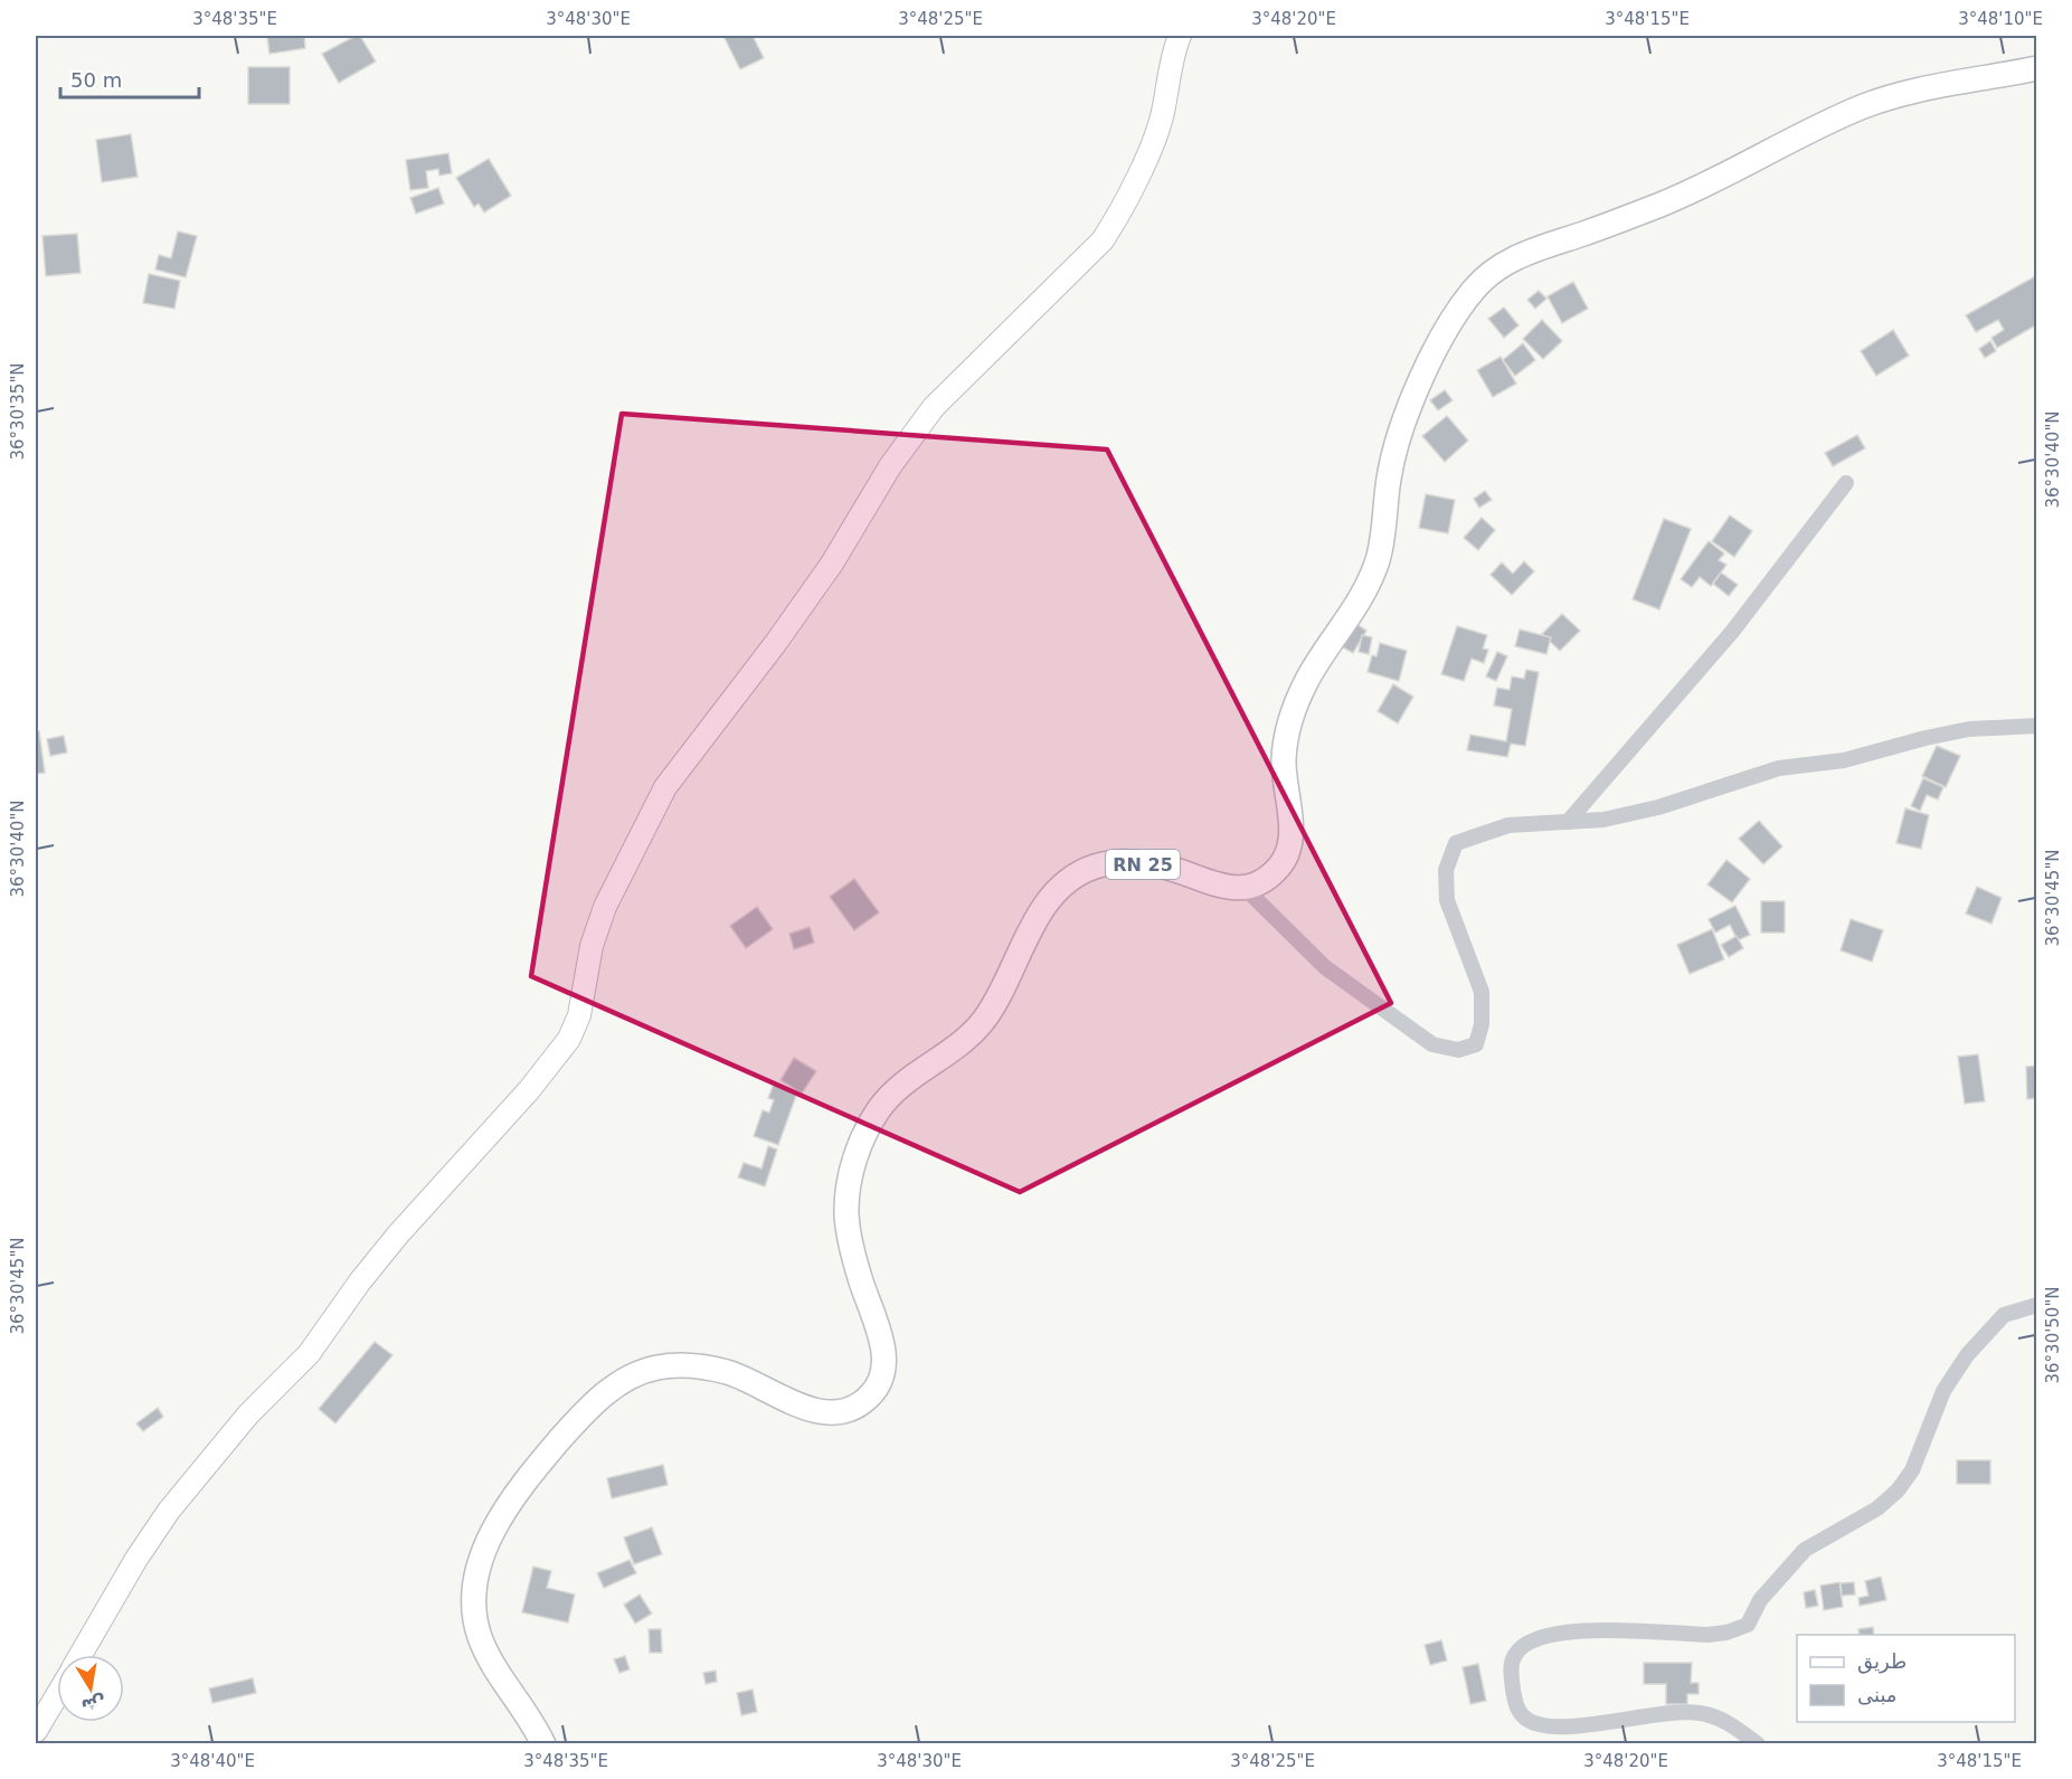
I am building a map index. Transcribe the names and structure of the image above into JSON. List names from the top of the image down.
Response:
{
  "streets": {
    "main road": ["RN 25"]
  },
  "legend": ["طريق", "مبنى"],
  "scale_bar": "50 m",
  "north": "bottom",
  "coordinates": [
    "3°48'35\"E",
    "3°48'30\"E",
    "3°48'25\"E",
    "3°48'20\"E",
    "3°48'15\"E",
    "3°48'10\"E",
    "36°30'35\"N",
    "36°30'40\"N",
    "36°30'45\"N",
    "36°30'50\"N",
    "3°48'40\"E"
  ]
}
